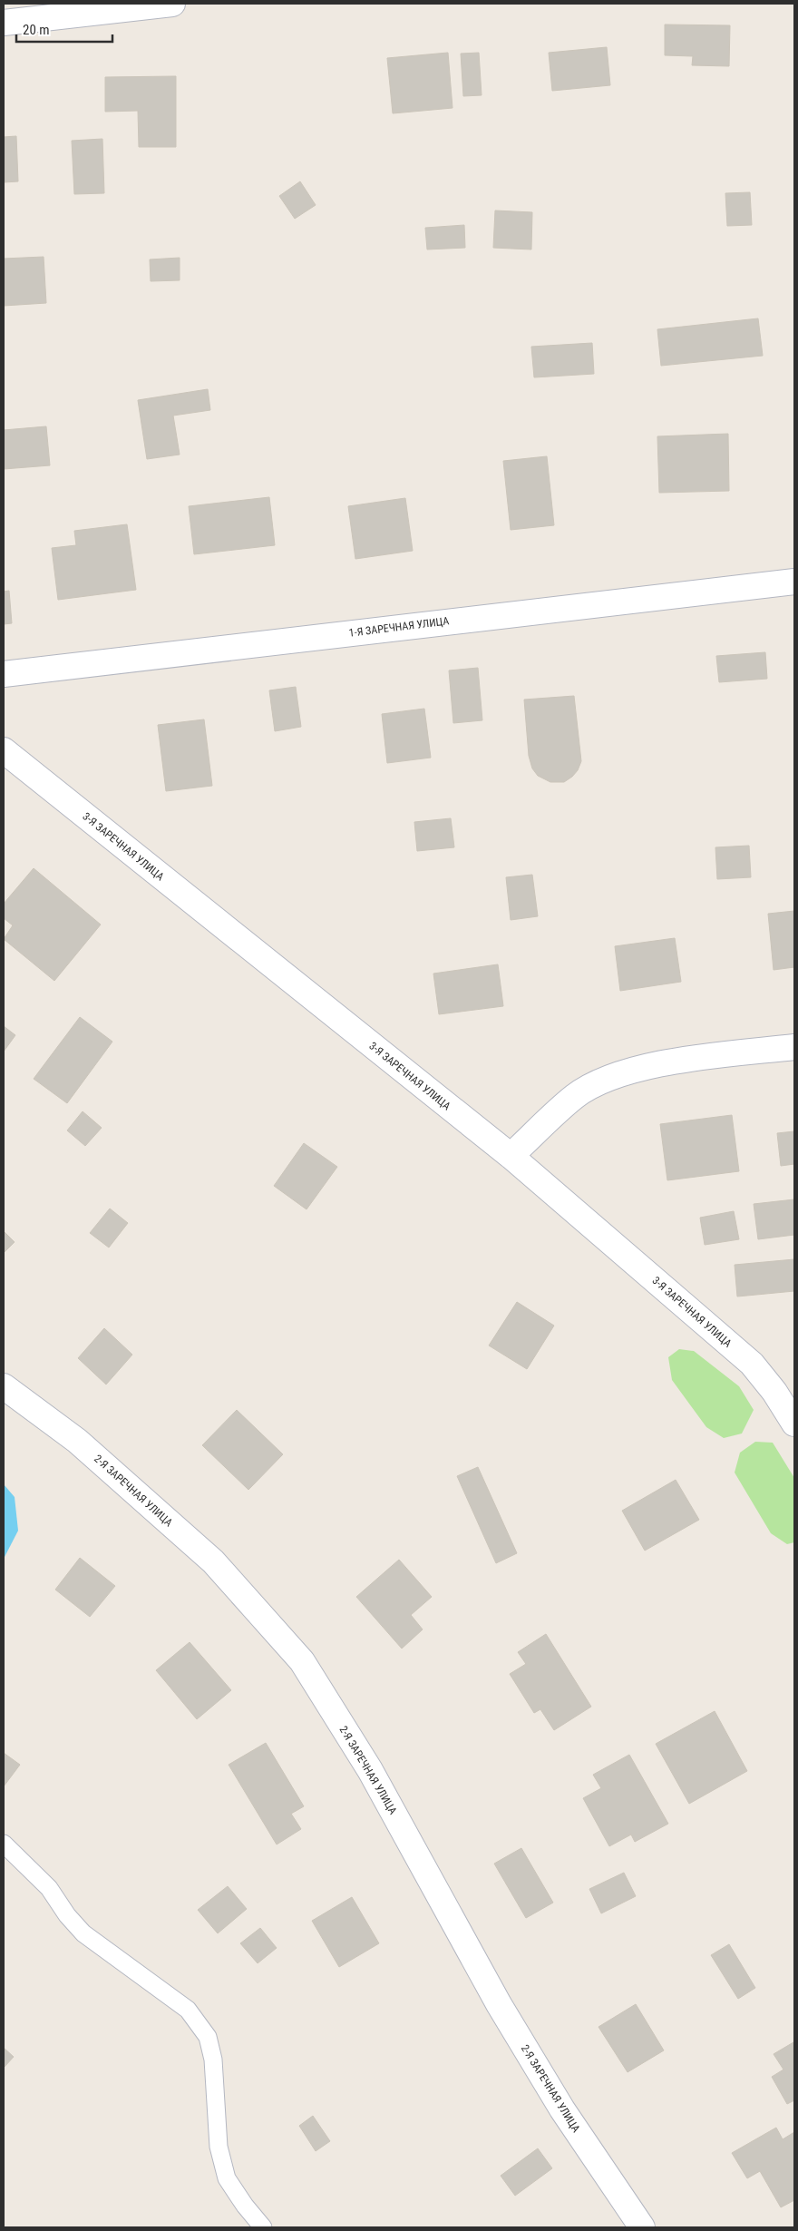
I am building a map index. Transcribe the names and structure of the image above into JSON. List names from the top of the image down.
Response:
{
  "streets": {
    "street": ["1-Я ЗАРЕЧНАЯ УЛИЦА", "3-Я ЗАРЕЧНАЯ УЛИЦА", "2-Я ЗАРЕЧНАЯ УЛИЦА"]
  },
  "scale_bar": "20 m"
}
